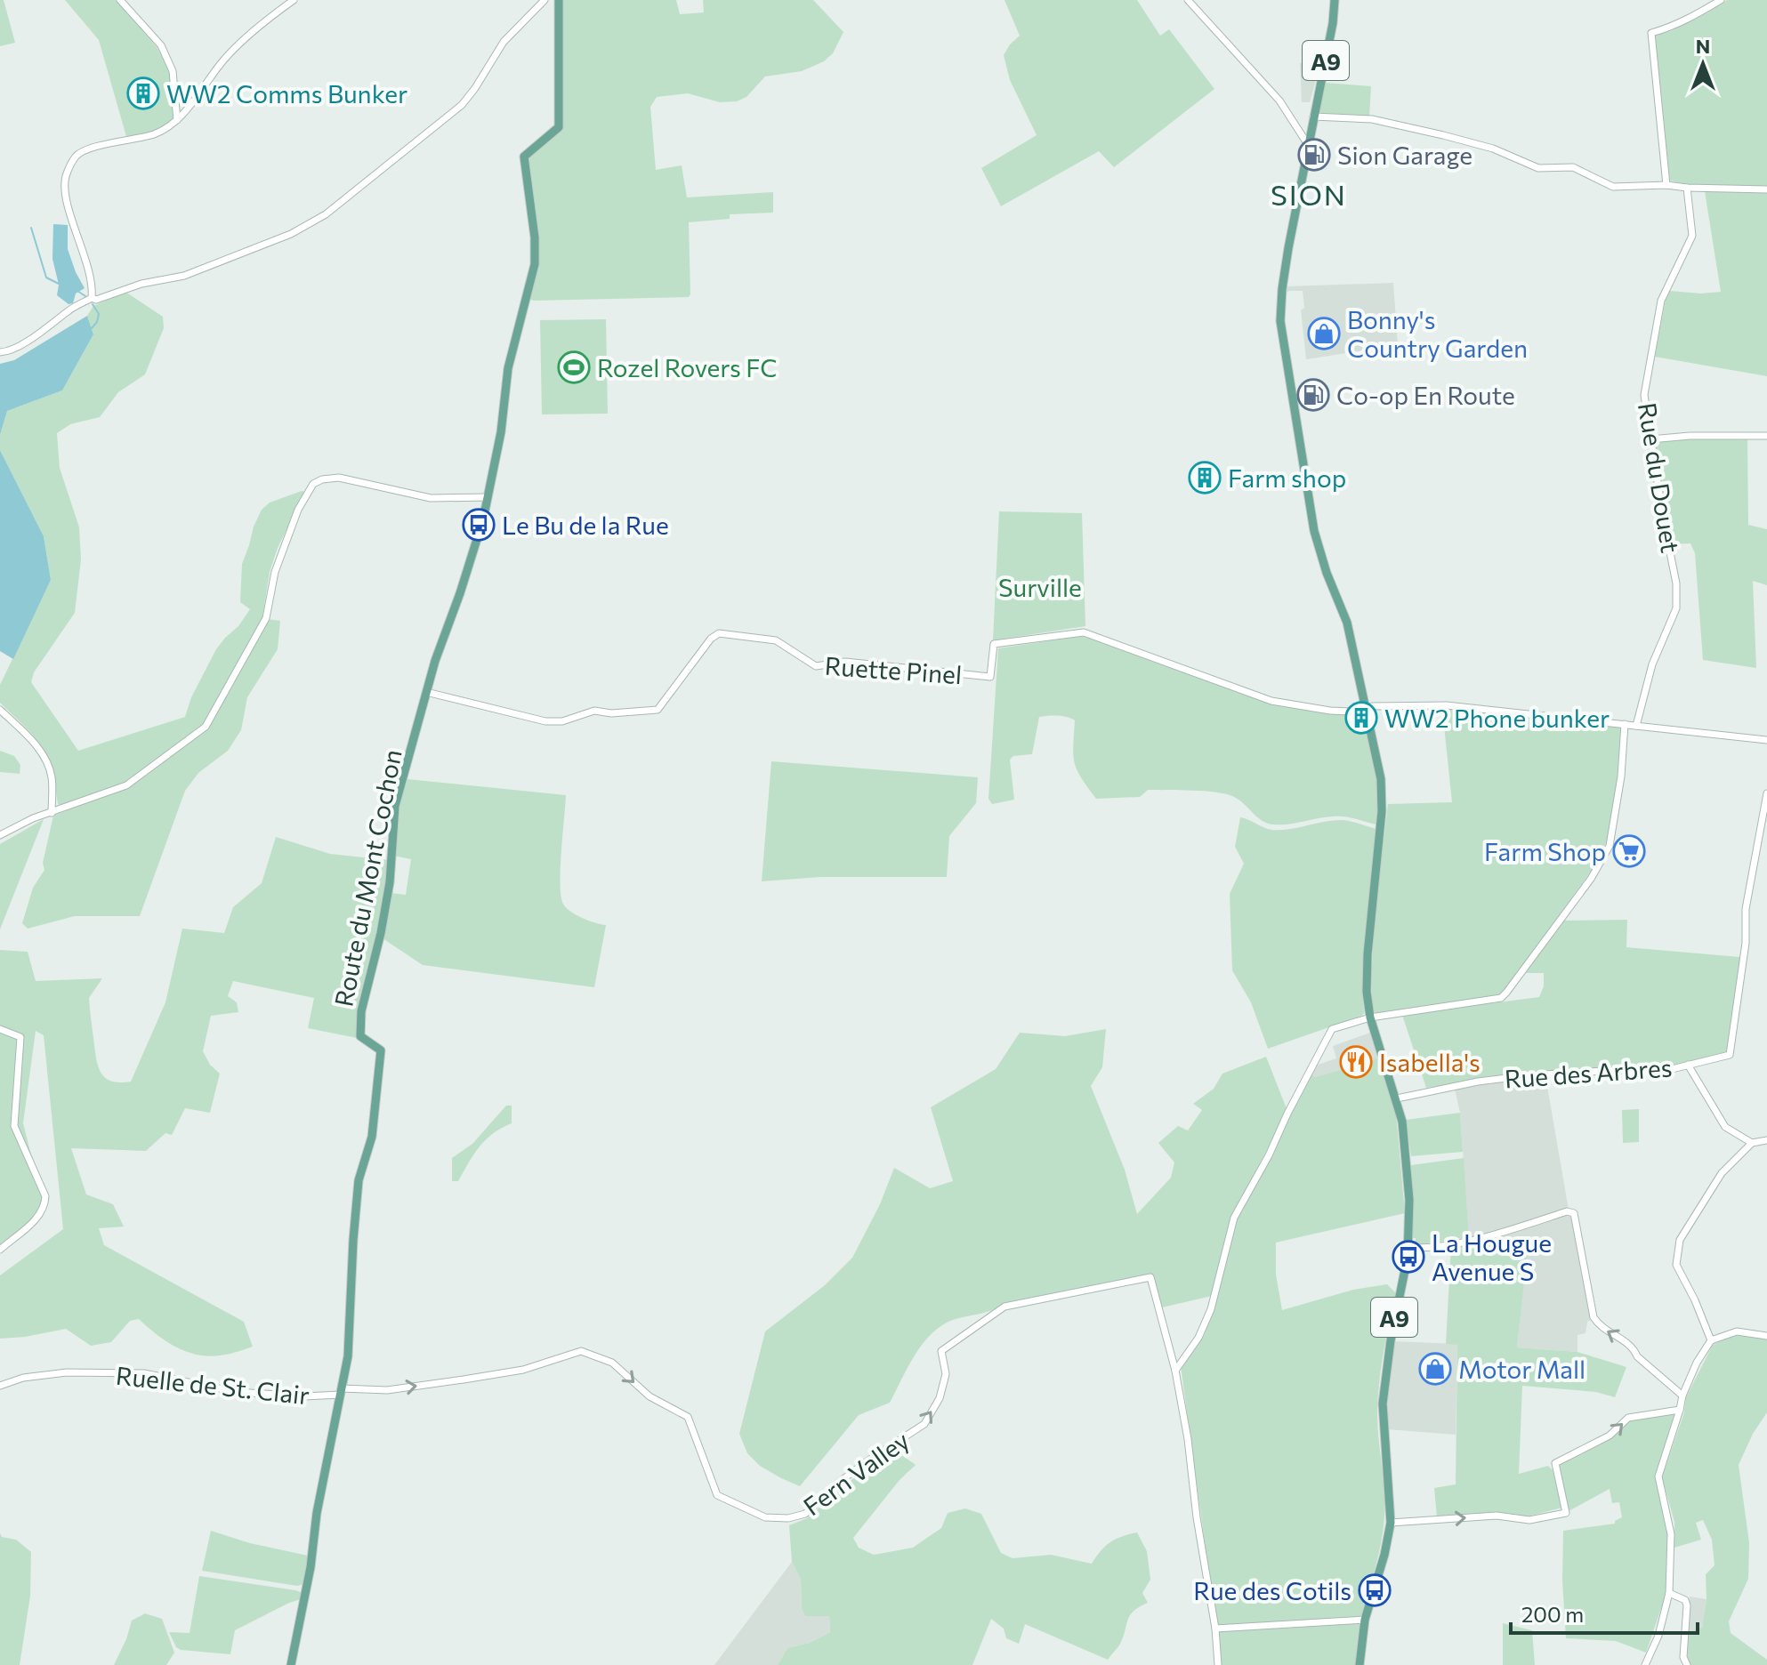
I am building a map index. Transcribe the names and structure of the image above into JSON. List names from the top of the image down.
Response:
{
  "streets": {
    "main road": ["A9", "Route du Mont Cochon"],
    "street": [
      "Rue du Douet",
      "Ruette Pinel",
      "Rue des Arbres",
      "Ruelle de St. Clair",
      "Fern Valley"
    ]
  },
  "crossings": [
    ["A9", "Ruette Pinel"],
    ["A9", "Rue des Arbres"],
    ["Ruette Pinel", "Route du Mont Cochon"],
    ["Route du Mont Cochon", "Ruelle de St. Clair"],
    ["Route du Mont Cochon", "Fern Valley"],
    ["Ruelle de St. Clair", "Fern Valley"]
  ],
  "districts": ["SION"],
  "parks": ["Surville"],
  "places": {
    "building": ["WW2 Comms Bunker", "Farm shop", "WW2 Phone bunker"],
    "fuel station": ["Sion Garage", "Co-op En Route"],
    "shop": ["Bonny's Country Garden", "Motor Mall"],
    "sports": ["Rozel Rovers FC"],
    "bus stop": ["Le Bu de la Rue", "La Hougue Avenue S", "Rue des Cotils"],
    "supermarket": ["Farm Shop"],
    "restaurant": ["Isabella's"]
  },
  "scale_bar": "200 m",
  "north": "top"
}
